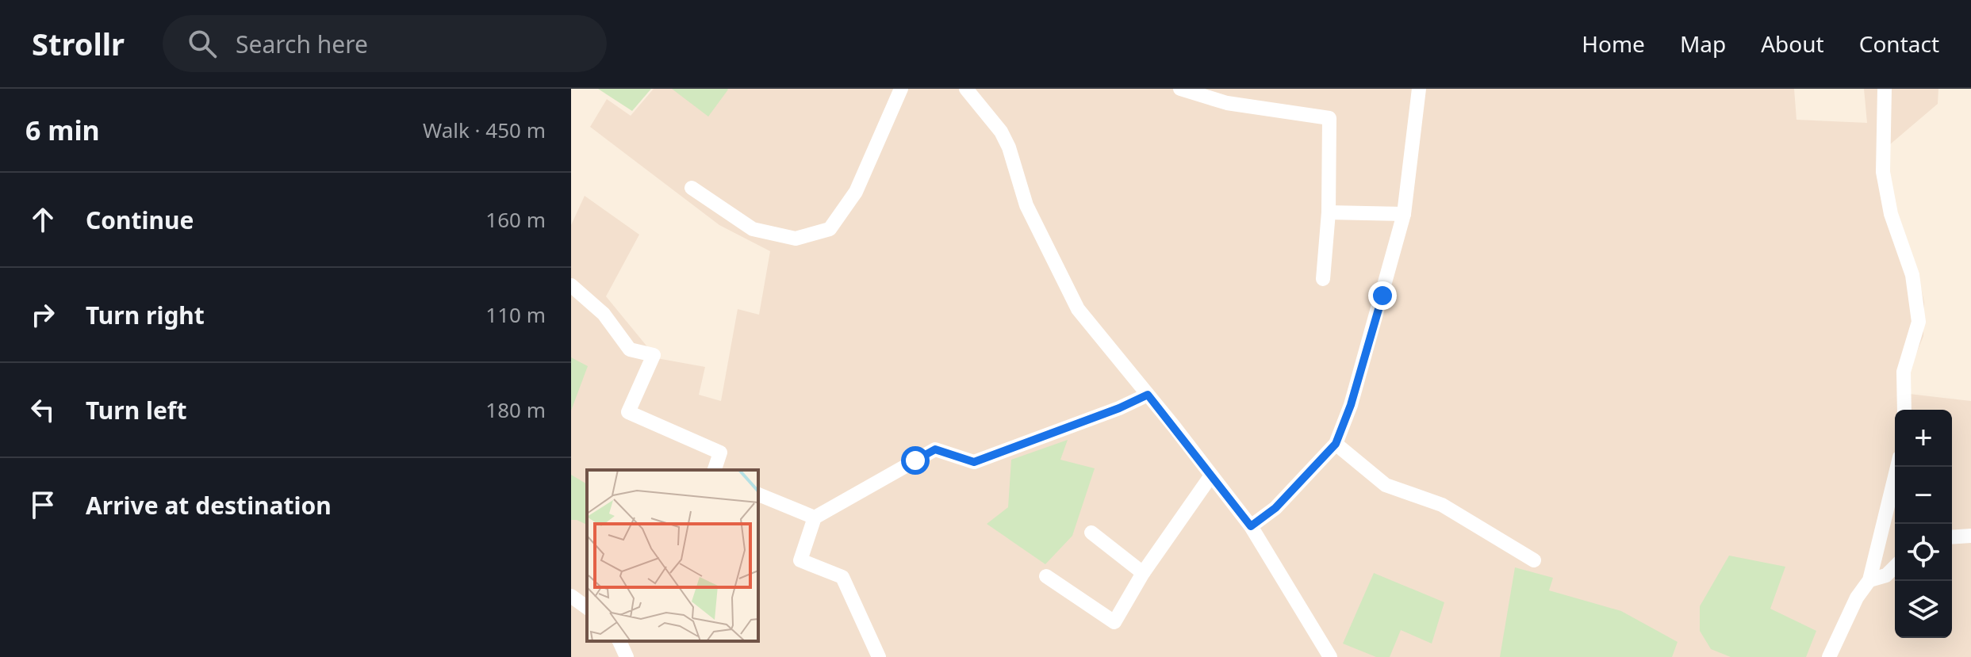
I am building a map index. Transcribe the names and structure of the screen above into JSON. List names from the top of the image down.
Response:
{
  "page": {
    "header": "Strollr",
    "search": "Search here",
    "nav": [
      "Home",
      "Map",
      "About",
      "Contact"
    ],
    "heading": ["6 min", "Walk · 450 m"],
    "list": [
      ["Continue", "160 m"],
      ["Turn right", "110 m"],
      ["Turn left", "180 m"],
      "Arrive at destination"
    ],
    "map_buttons": ["+", "−"]
  }
}
